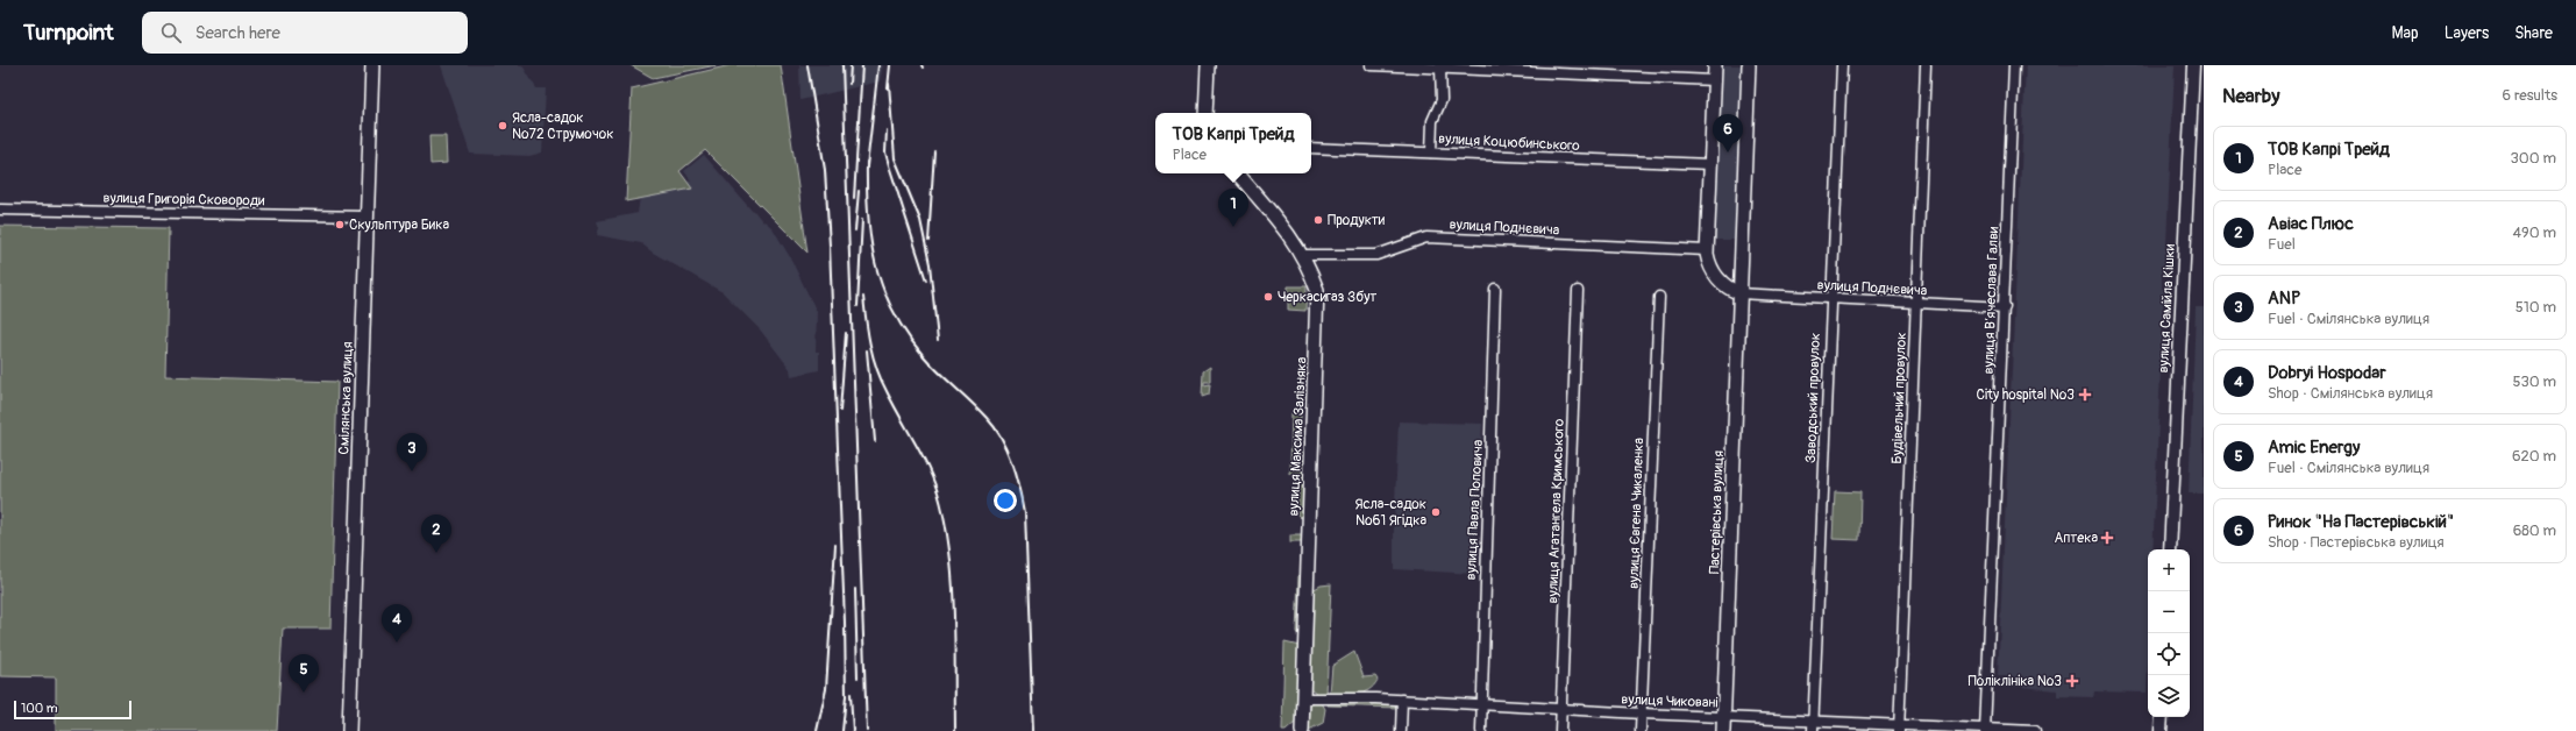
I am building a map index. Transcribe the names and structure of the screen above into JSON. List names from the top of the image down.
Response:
{
  "streets": {
    "main road": ["Смілянська вулиця", "вулиця Максима Залізняка", "Пастерівська вулиця"],
    "street": [
      "вулиця Коцюбинського",
      "вулиця Григорія Сковороди",
      "вулиця Поднєвича",
      "вулиця Вʼячеслава Галви",
      "вулиця Самійла Кішки",
      "Заводський провулок",
      "Будівельний провулок",
      "вулиця Павла Поповича",
      "вулиця Агатангела Кримського",
      "вулиця Євгена Чикаленка",
      "вулиця Чиковані"
    ]
  },
  "crossings": [
    ["вулиця Григорія Сковороди", "Смілянська вулиця"],
    ["вулиця Поднєвича", "вулиця Вʼячеслава Галви"],
    ["вулиця Поднєвича", "Заводський провулок"],
    ["вулиця Поднєвича", "Будівельний провулок"],
    ["вулиця Поднєвича", "вулиця Максима Залізняка"],
    ["вулиця Поднєвича", "Пастерівська вулиця"],
    ["вулиця Вʼячеслава Галви", "вулиця Чиковані"],
    ["Заводський провулок", "вулиця Чиковані"],
    ["Будівельний провулок", "вулиця Чиковані"],
    ["вулиця Максима Залізняка", "вулиця Чиковані"],
    ["вулиця Павла Поповича", "вулиця Чиковані"],
    ["вулиця Агатангела Кримського", "вулиця Чиковані"],
    ["Пастерівська вулиця", "вулиця Чиковані"],
    ["вулиця Євгена Чикаленка", "вулиця Чиковані"]
  ],
  "places": {
    "other": [
      "Ясла-садок №72 Струмочок",
      "Продукти",
      "Cкульптура Бика",
      "Черкасигаз Збут",
      "Ясла-садок №61 Ягідка"
    ],
    "health": ["City hospital №3", "Аптека", "Поліклініка №3"]
  },
  "scale_bar": "100 m",
  "page": {
    "header": "Turnpoint",
    "search": "Search here",
    "nav": ["Map", "Layers", "Share"],
    "heading": ["Nearby", "6 results"],
    "popup": ["ТОВ Капрі Трейд", "Place"],
    "pins": [
      "6",
      "1",
      "3",
      "2",
      "4",
      "5"
    ],
    "list": [
      {
        "mark": "1",
        "name": "ТОВ Капрі Трейд",
        "note": "Place",
        "value": "300 m"
      },
      {
        "mark": "2",
        "name": "Авіас Плюс",
        "note": "Fuel",
        "value": "490 m"
      },
      {
        "mark": "3",
        "name": "ANP",
        "note": "Fuel · Смілянська вулиця",
        "value": "510 m"
      },
      {
        "mark": "4",
        "name": "Dobryi Hospodar",
        "note": "Shop · Смілянська вулиця",
        "value": "530 m"
      },
      {
        "mark": "5",
        "name": "Amic Energy",
        "note": "Fuel · Смілянська вулиця",
        "value": "620 m"
      },
      {
        "mark": "6",
        "name": "Ринок \"На Пастерівській\"",
        "note": "Shop · Пастерівська вулиця",
        "value": "680 m"
      }
    ],
    "map_buttons": ["+", "−"],
    "scale": "100 m"
  }
}
